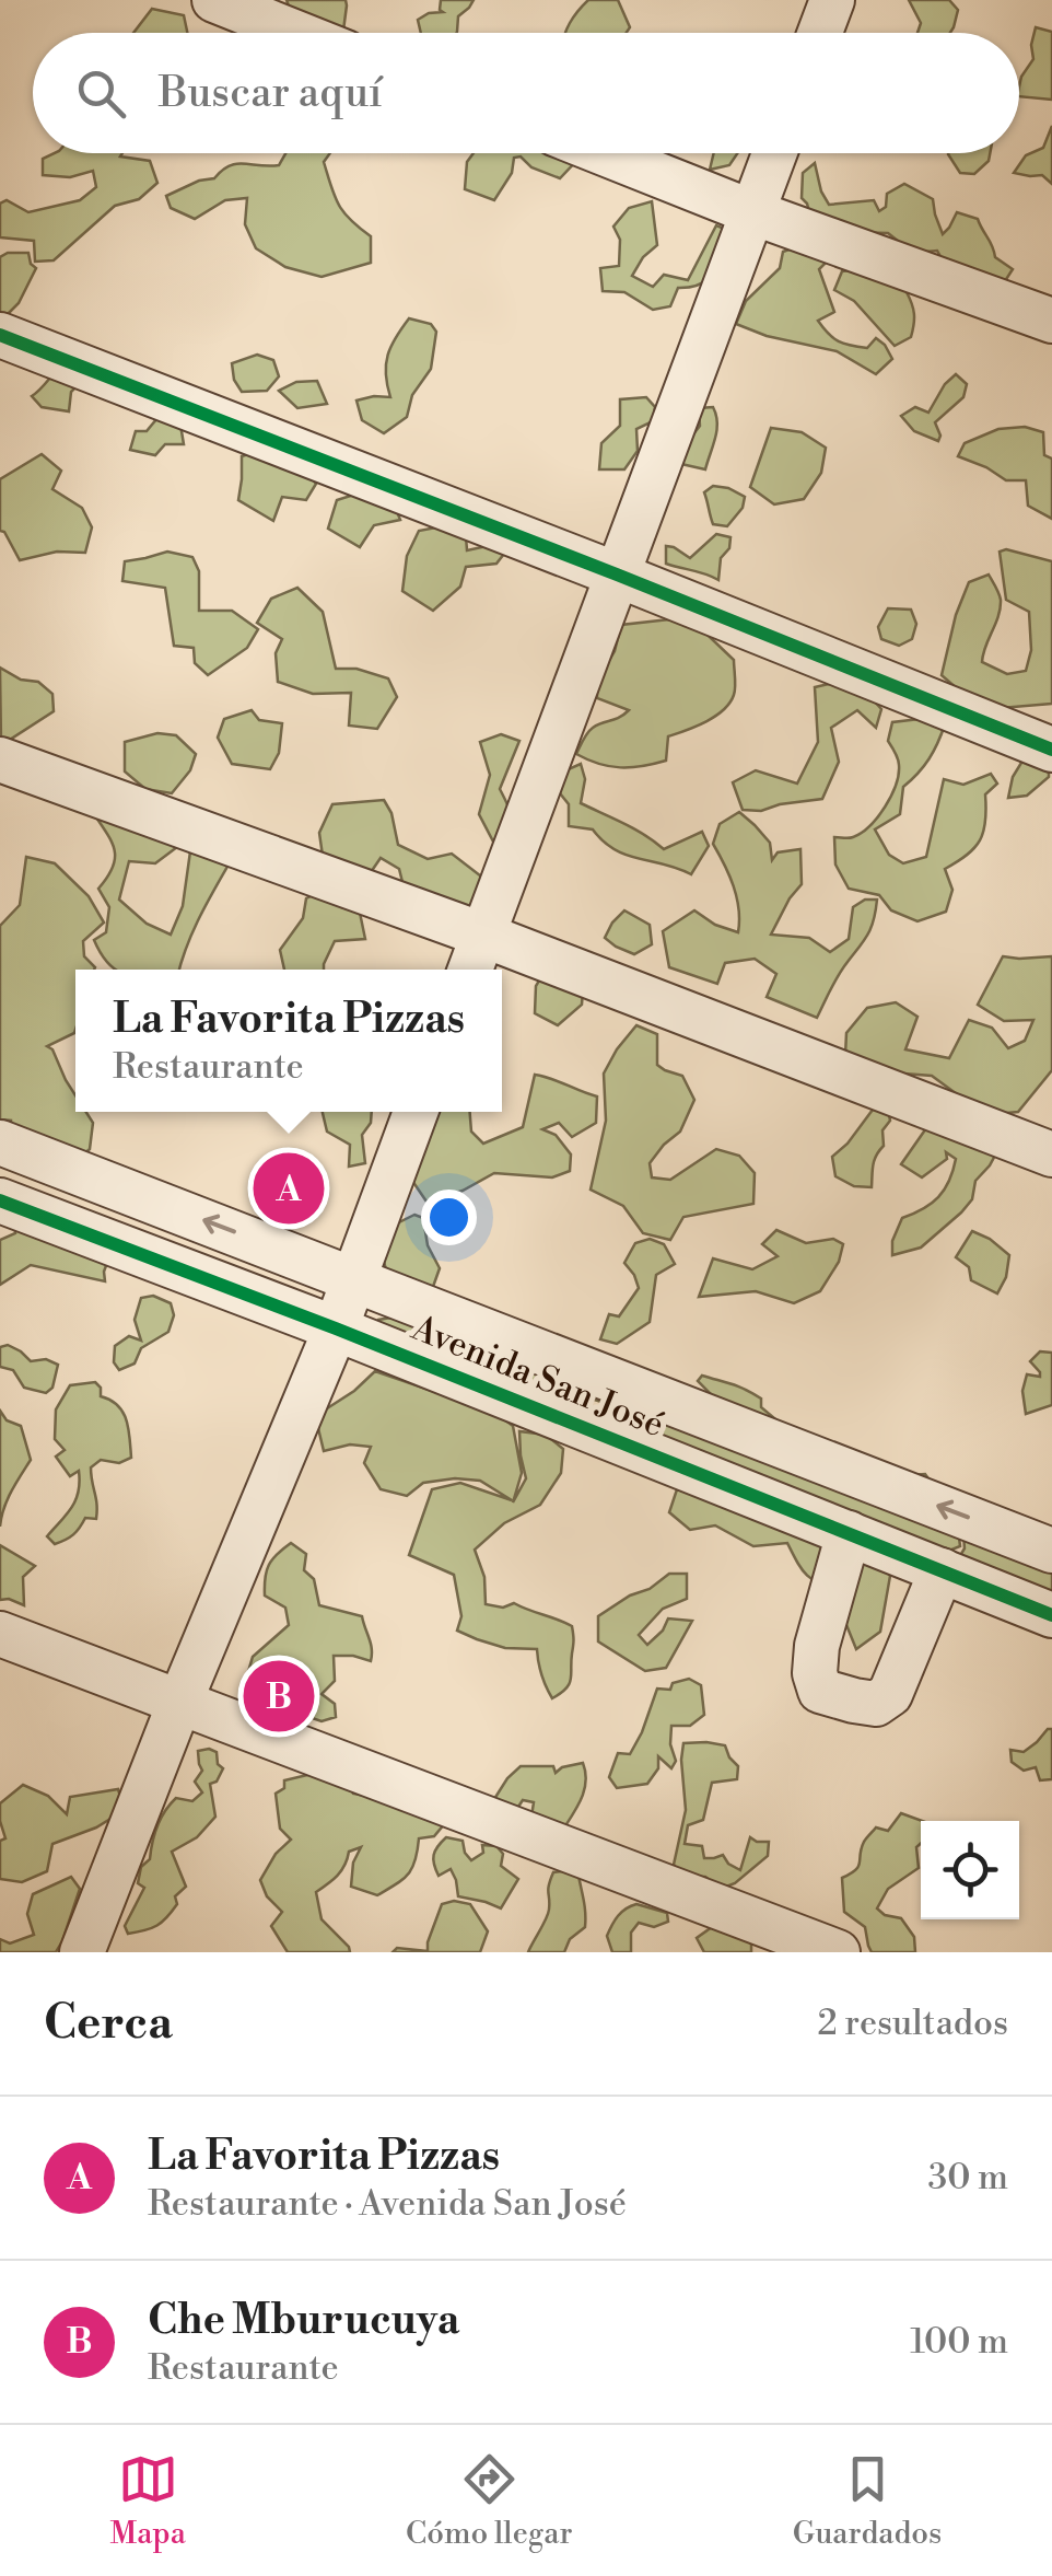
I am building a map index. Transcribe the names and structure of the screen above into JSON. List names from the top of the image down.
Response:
{
  "streets": {
    "street": ["Avenida San José"]
  },
  "page": {
    "search": "Buscar aquí",
    "popup": ["La Favorita Pizzas", "Restaurante"],
    "pins": ["A", "B"],
    "heading": ["Cerca", "2 resultados"],
    "list": [
      {
        "mark": "A",
        "name": "La Favorita Pizzas",
        "note": "Restaurante · Avenida San José",
        "value": "30 m"
      },
      {
        "mark": "B",
        "name": "Che Mburucuya",
        "note": "Restaurante",
        "value": "100 m"
      }
    ],
    "nav": ["Mapa", "Cómo llegar", "Guardados"]
  }
}
